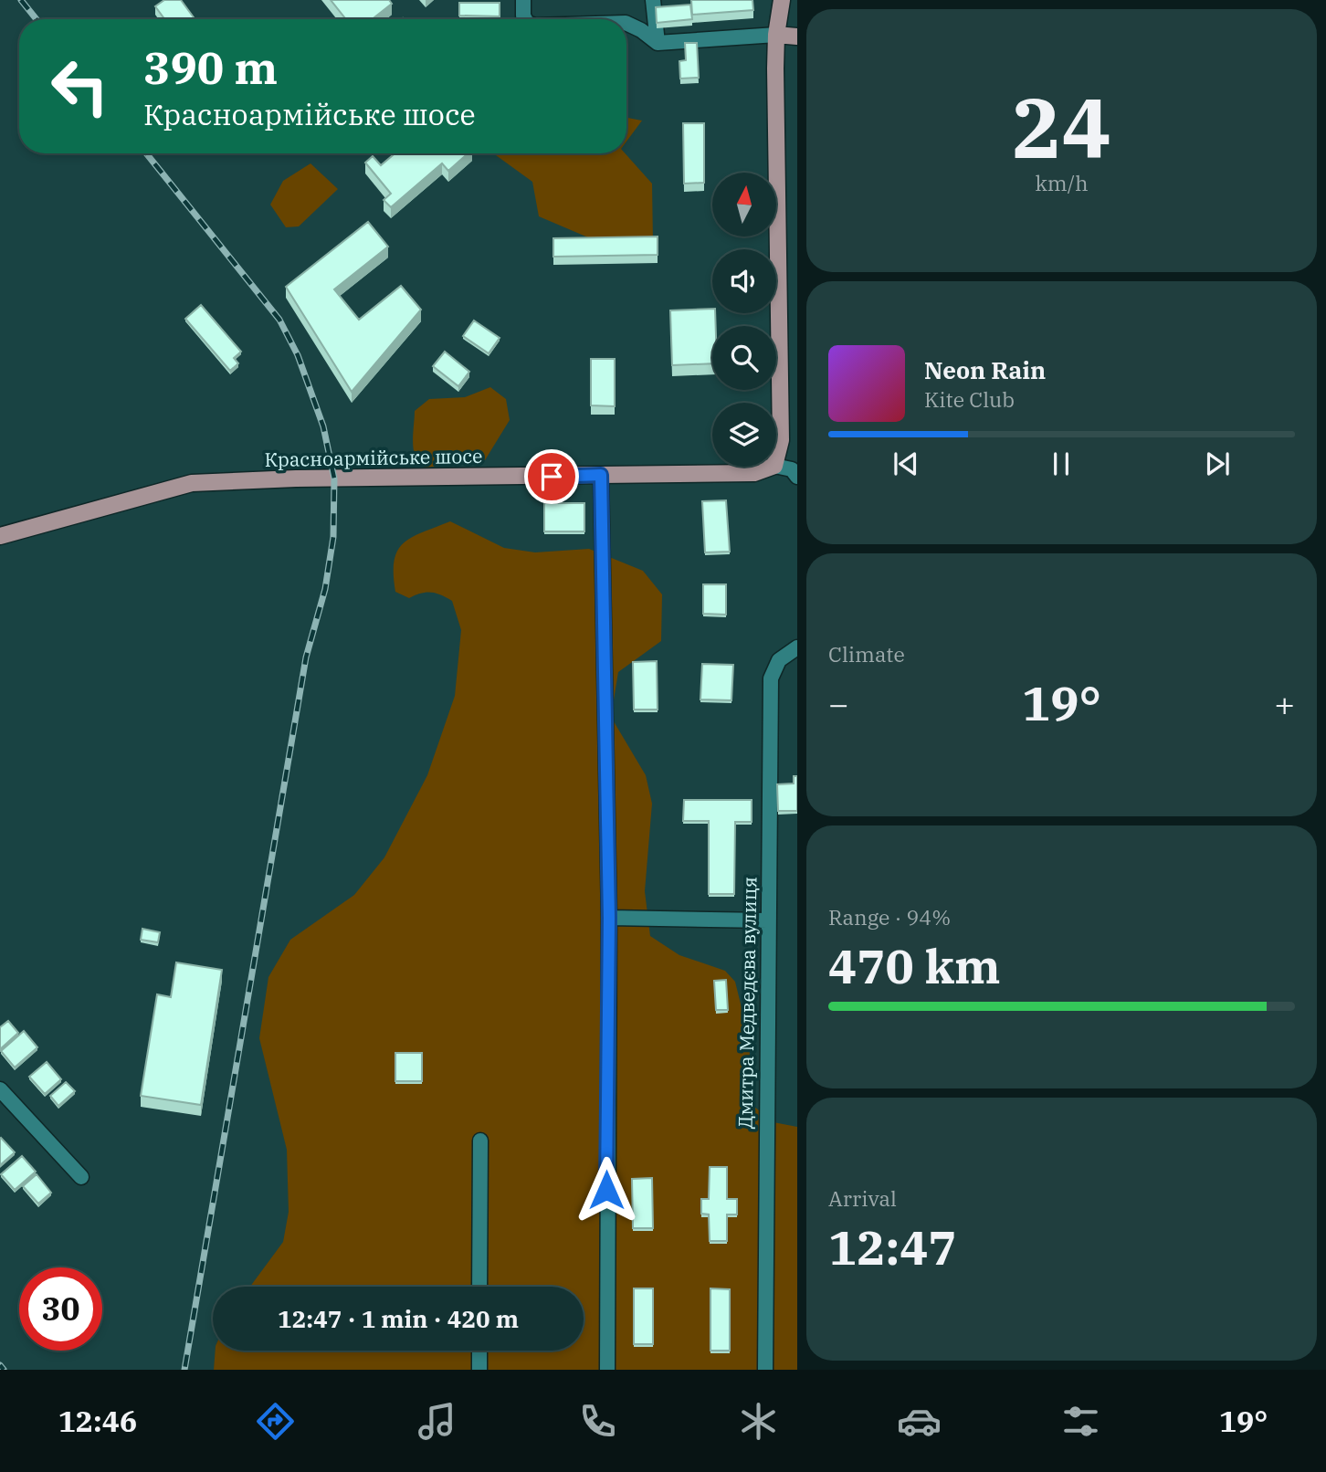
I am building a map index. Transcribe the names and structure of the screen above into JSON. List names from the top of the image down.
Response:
{
  "streets": {
    "main road": ["Красноармійське шосе"],
    "street": ["Дмитра Медведєва вулиця"]
  },
  "north": "top",
  "page": {
    "tile": [
      ["24", "km/h"],
      "Climate",
      ["Range · 94%", "470 km"],
      ["Arrival", "12:47"]
    ],
    "turn": ["390 m", "Красноармійське шосе"],
    "song": ["Neon Rain", "Kite Club"],
    "heat": ["−", "19°", "+"],
    "limit": "30",
    "trip": "12:47 · 1 min · 420 m",
    "tabs": ["12:46", "19°"]
  }
}
